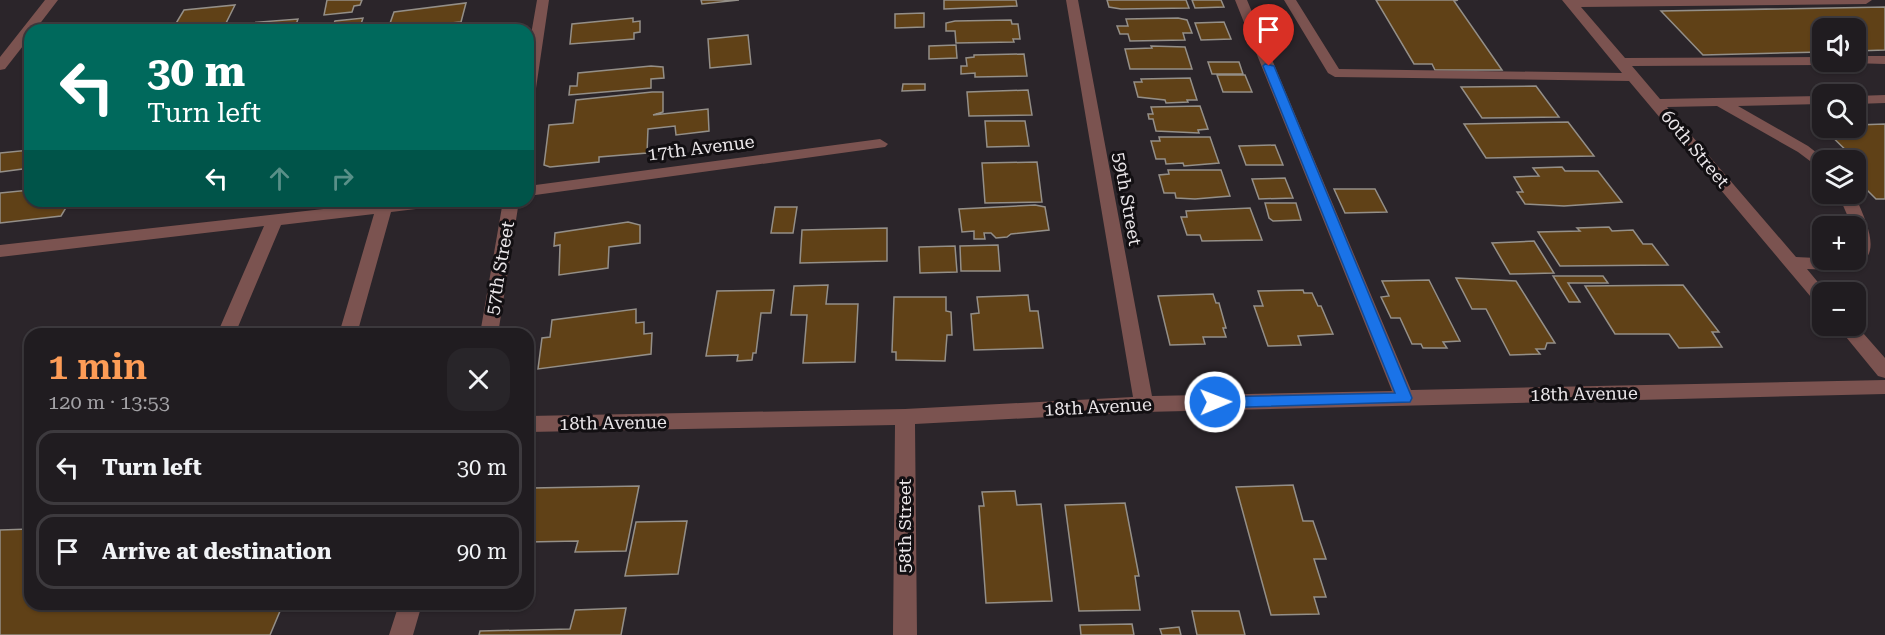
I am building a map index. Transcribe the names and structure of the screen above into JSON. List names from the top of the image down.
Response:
{
  "streets": {
    "street": [
      "17th Avenue",
      "60th Street",
      "59th Street",
      "57th Street",
      "18th Avenue",
      "58th Street"
    ]
  },
  "crossings": [
    ["59th Street", "18th Avenue"],
    ["18th Avenue", "58th Street"]
  ],
  "page": {
    "map_buttons": ["+", "−"],
    "turn": ["30 m", "Turn left"],
    "heading": ["1 min", "120 m · 13:53"],
    "list": [
      {
        "name": "Turn left",
        "value": "30 m"
      },
      {
        "name": "Arrive at destination",
        "value": "90 m"
      }
    ]
  }
}
